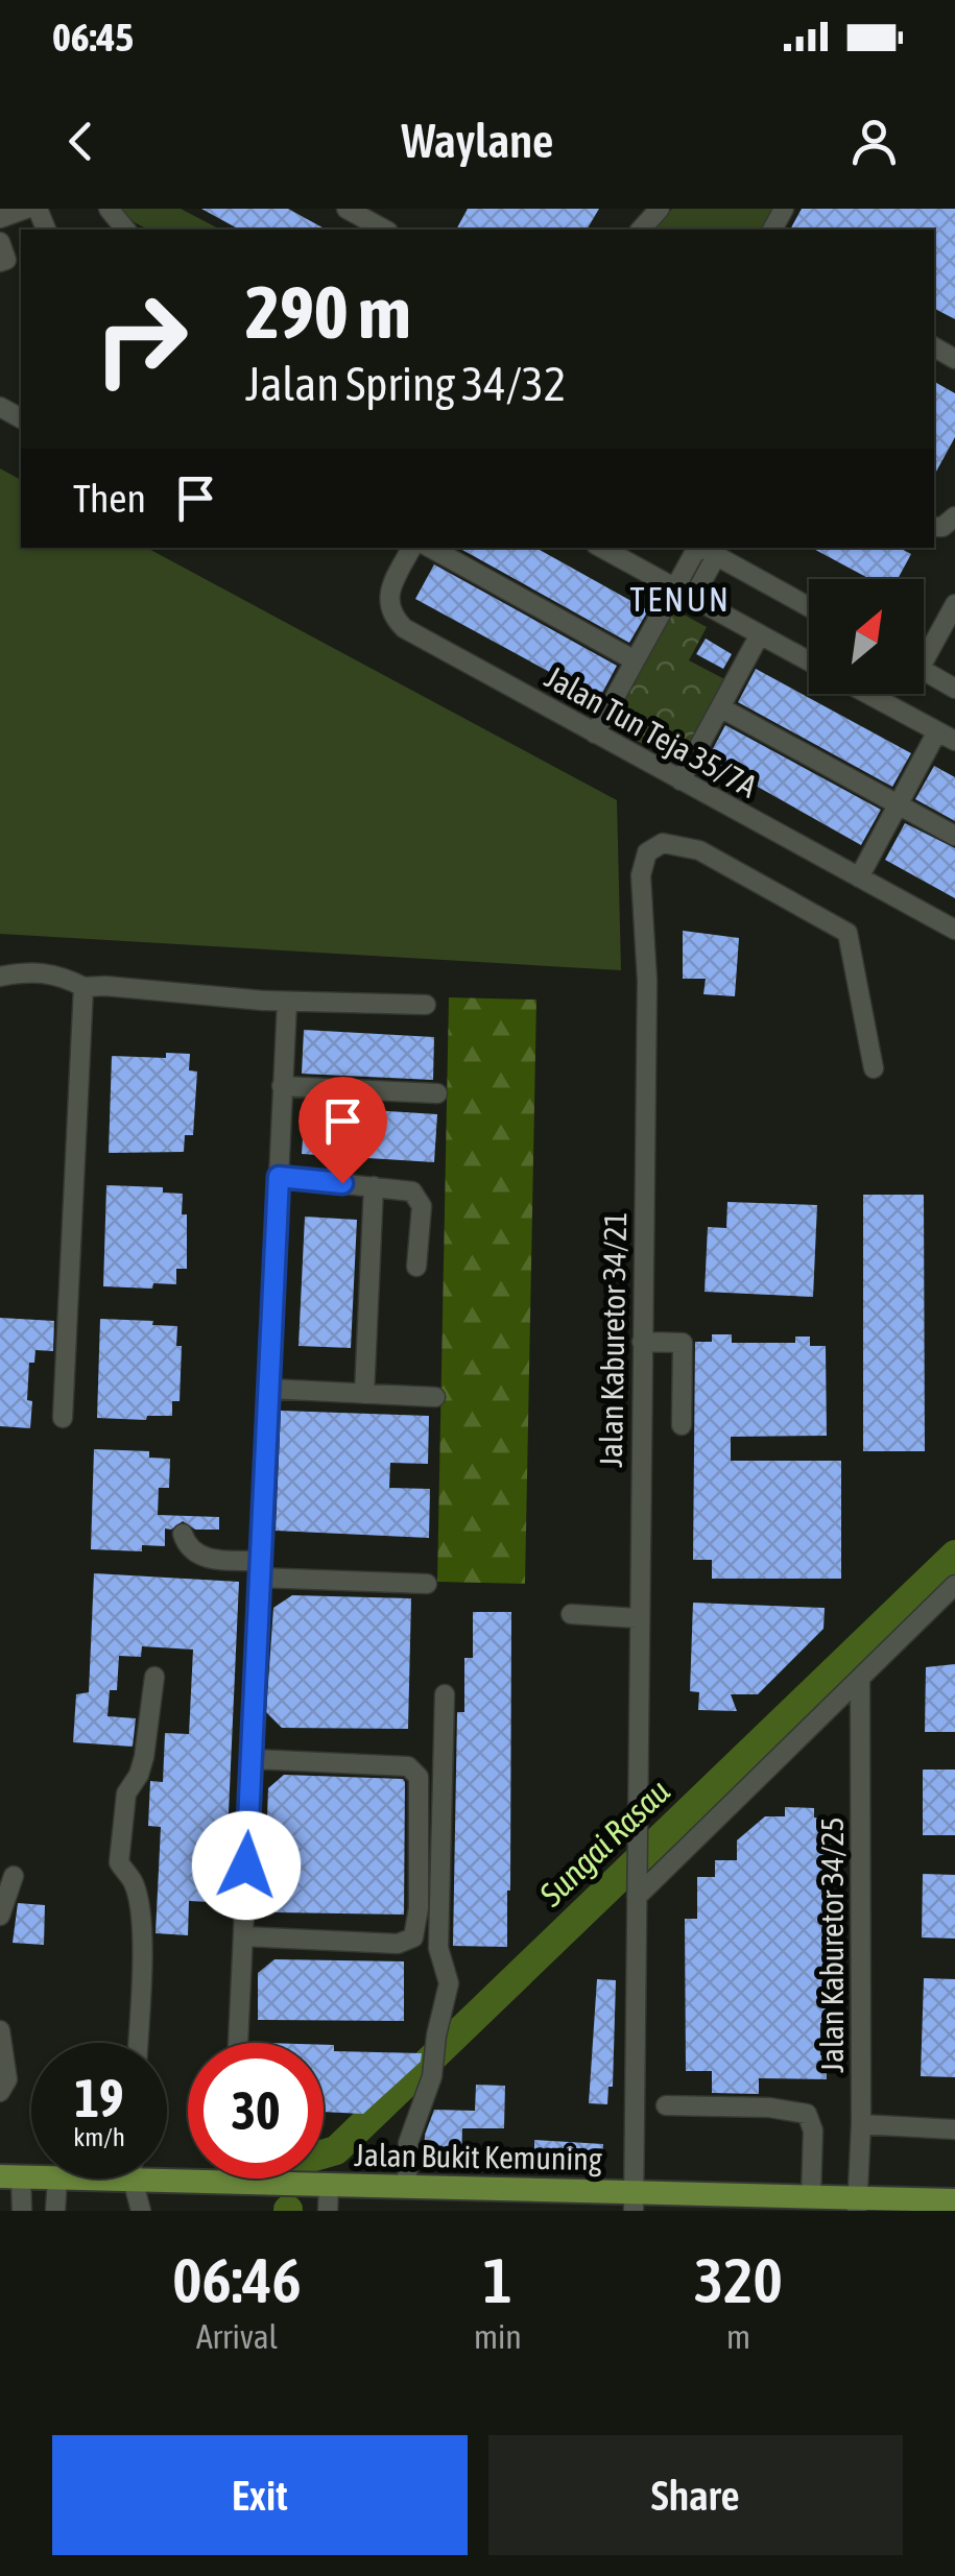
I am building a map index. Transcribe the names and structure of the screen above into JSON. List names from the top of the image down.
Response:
{
  "streets": {
    "main road": ["Jalan Bukit Kemuning"],
    "street": ["Jalan Tun Teja 35/7A", "Jalan Kaburetor 34/21", "Jalan Kaburetor 34/25"]
  },
  "crossings": [
    ["Jalan Kaburetor 34/21", "Jalan Bukit Kemuning"],
    ["Jalan Kaburetor 34/25", "Jalan Bukit Kemuning"]
  ],
  "districts": ["TENUN"],
  "water": ["Sungai Rasau"],
  "north": "top right",
  "page": {
    "status": "06:45",
    "header": "Waylane",
    "turn": ["290 m", "Jalan Spring 34/32"],
    "then": "Then",
    "speed": "19 km/h",
    "limit": "30",
    "eta": [
      "06:46",
      "Arrival",
      "1",
      "min",
      "320",
      "m"
    ],
    "buttons": ["Exit", "Share"]
  }
}
